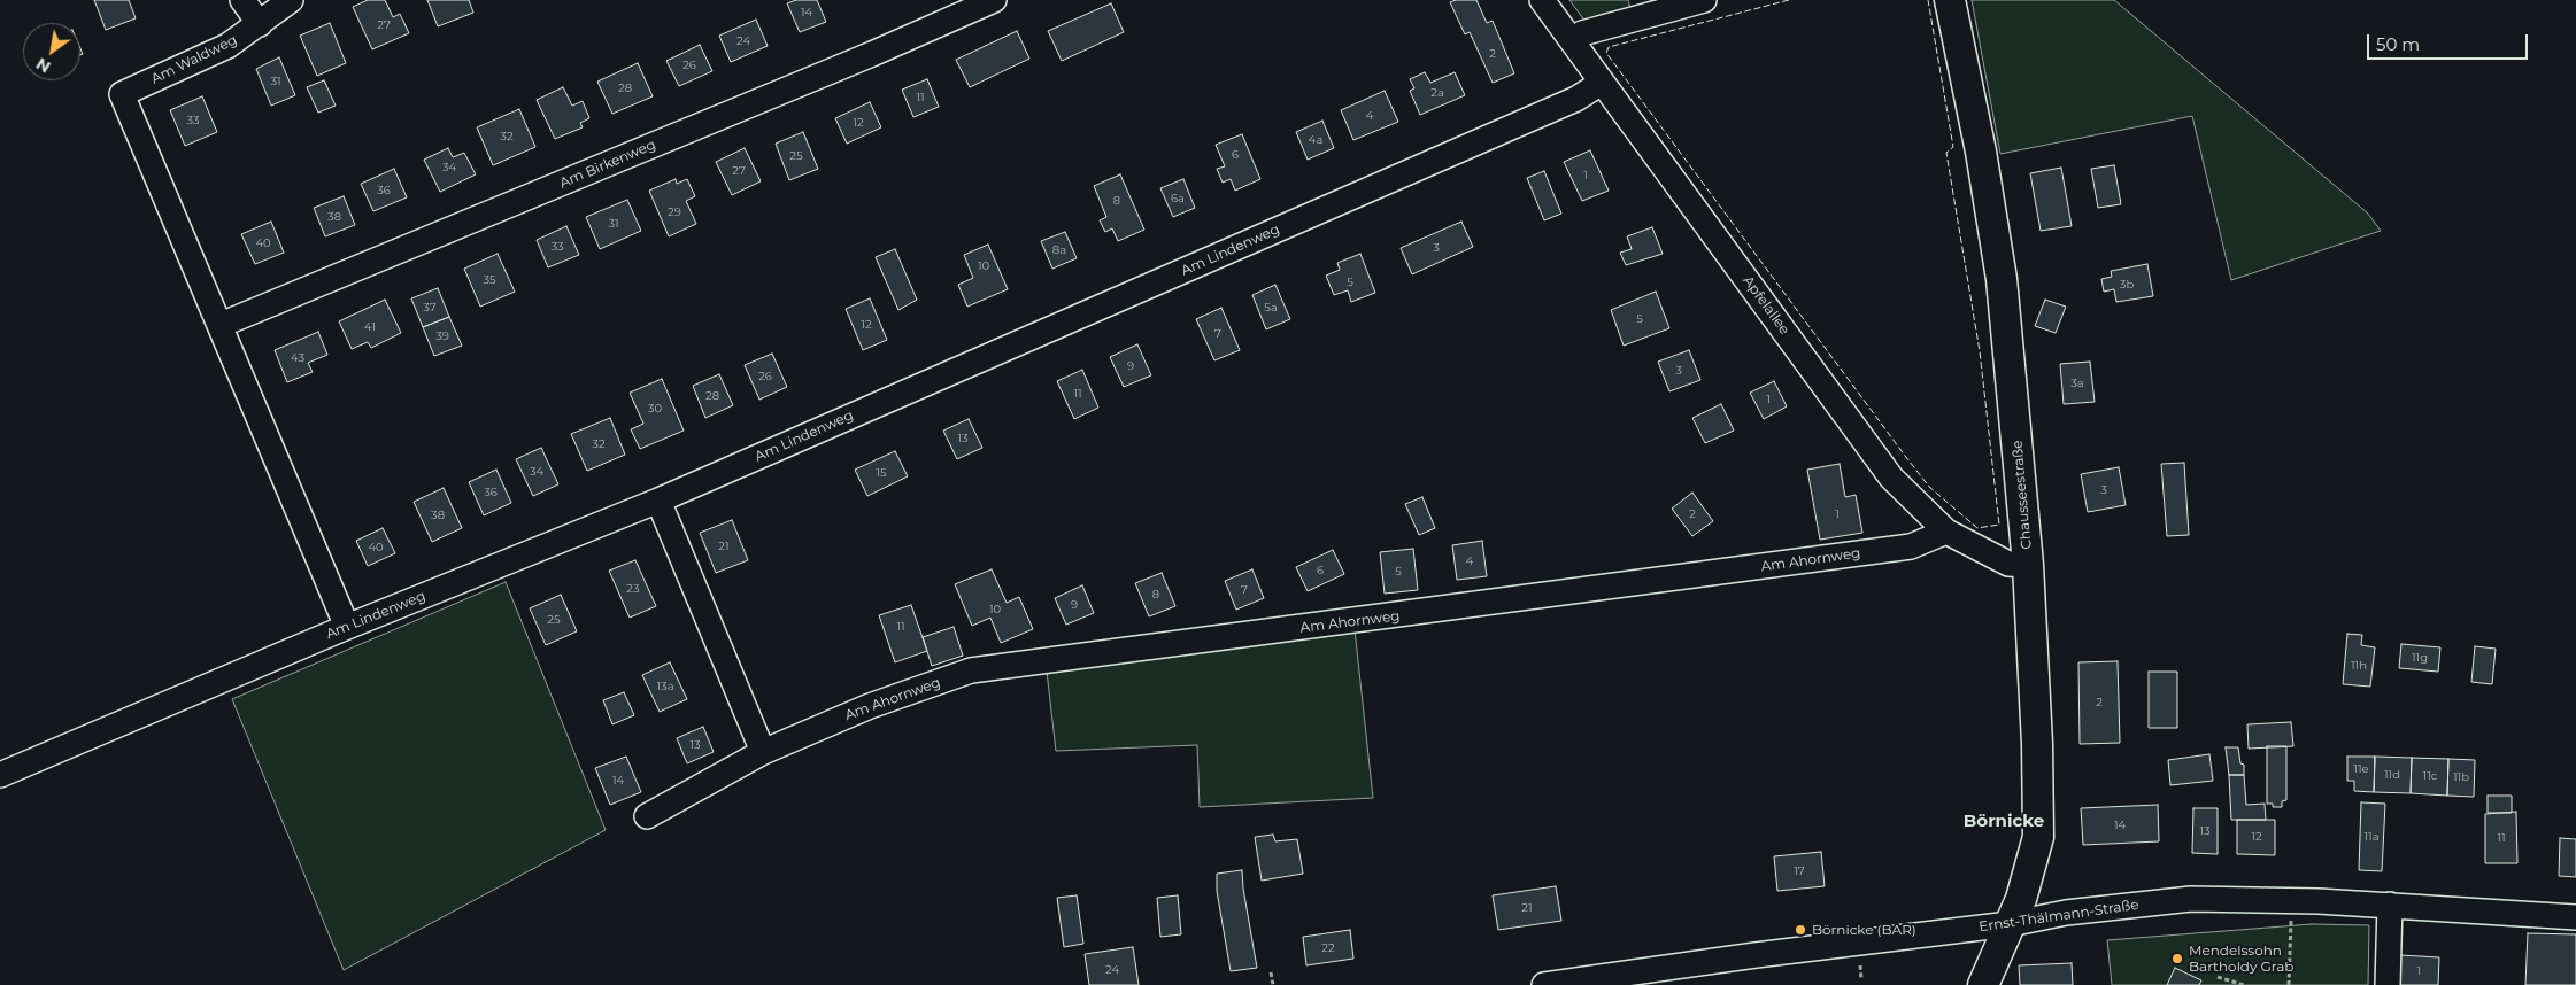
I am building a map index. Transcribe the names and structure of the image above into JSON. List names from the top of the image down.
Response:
{
  "streets": {
    "main road": ["Chausseestraße"],
    "street": [
      "Am Waldweg",
      "Am Birkenweg",
      "Am Lindenweg",
      "Apfelallee",
      "Am Ahornweg",
      "Ernst-Thälmann-Straße"
    ]
  },
  "crossings": [
    ["Am Waldweg", "Am Birkenweg"],
    ["Am Lindenweg", "Apfelallee"],
    ["Apfelallee", "Chausseestraße"],
    ["Apfelallee", "Am Ahornweg"],
    ["Chausseestraße", "Ernst-Thälmann-Straße"]
  ],
  "districts": ["Börnicke"],
  "places": ["Börnicke (BAR)", "Mendelssohn Bartholdy Grab"],
  "house_numbers": [
    "14",
    "27",
    "24",
    "2",
    "26",
    "31",
    "28",
    "2a",
    "11",
    "4",
    "33",
    "12",
    "32",
    "4a",
    "6",
    "25",
    "34",
    "27",
    "1",
    "36",
    "6a",
    "8",
    "29",
    "38",
    "31",
    "40",
    "33",
    "3",
    "8a",
    "10",
    "35",
    "5",
    "3b",
    "37",
    "5a",
    "5",
    "12",
    "41",
    "7",
    "39",
    "43",
    "9",
    "3",
    "26",
    "3a",
    "11",
    "28",
    "1",
    "30",
    "13",
    "32",
    "34",
    "15",
    "3",
    "36",
    "2",
    "1",
    "38",
    "21",
    "40",
    "4",
    "6",
    "5",
    "23",
    "7",
    "8",
    "9",
    "10",
    "25",
    "11",
    "11g",
    "11h",
    "13a",
    "2",
    "13",
    "11e",
    "11d",
    "11c",
    "11b",
    "14",
    "14",
    "13",
    "12",
    "11a",
    "11",
    "17",
    "21",
    "22",
    "24",
    "1"
  ],
  "scale_bar": "50 m",
  "north": "bottom left"
}
